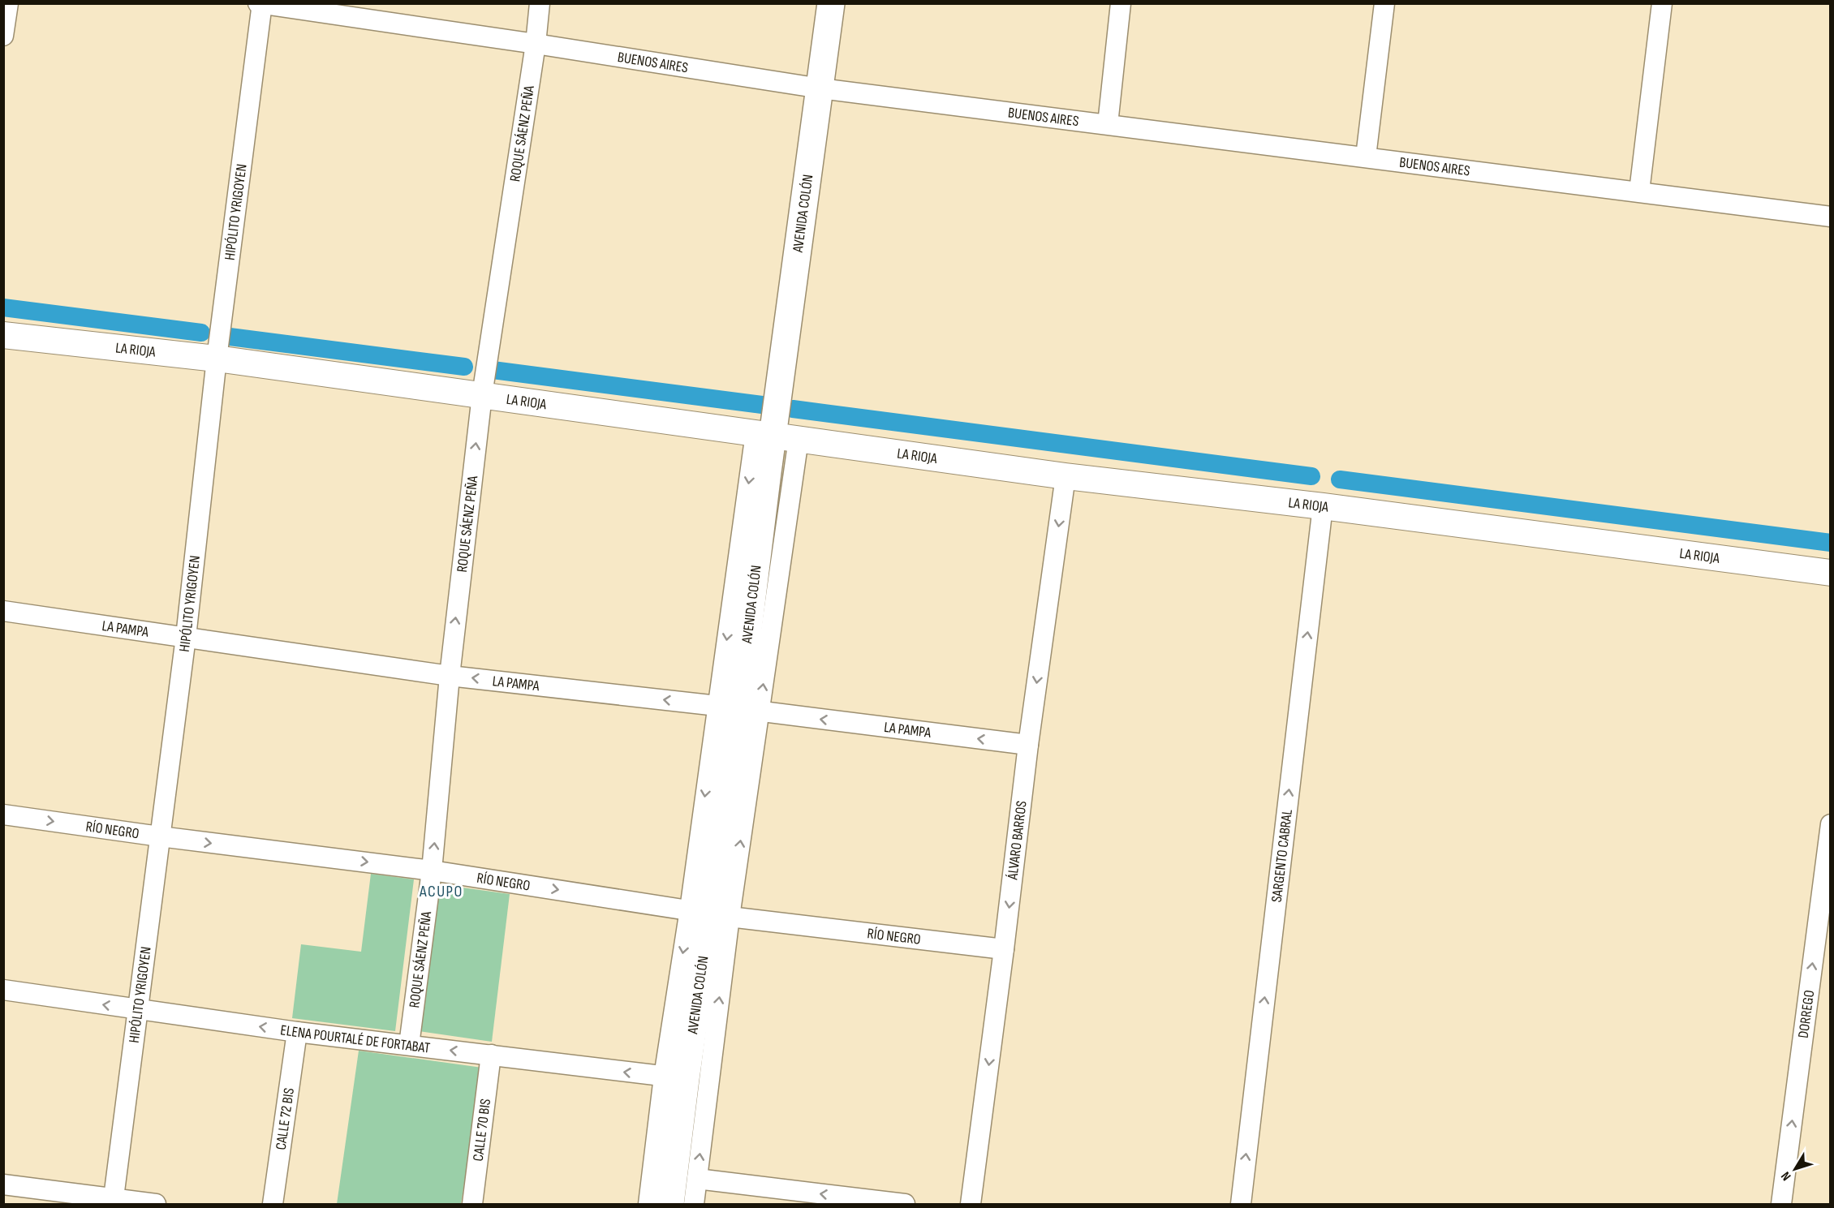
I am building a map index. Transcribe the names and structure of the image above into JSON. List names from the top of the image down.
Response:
{
  "streets": {
    "main road": ["AVENIDA COLÓN"],
    "street": [
      "BUENOS AIRES",
      "ROQUE SÁENZ PEÑA",
      "HIPÓLITO YRIGOYEN",
      "LA RIOJA",
      "LA PAMPA",
      "RÍO NEGRO",
      "ÁLVARO BARROS",
      "SARGENTO CABRAL",
      "DORREGO",
      "ELENA POURTALÉ DE FORTABAT",
      "CALLE 72 BIS",
      "CALLE 70 BIS"
    ]
  },
  "crossings": [
    ["BUENOS AIRES", "ROQUE SÁENZ PEÑA"],
    ["BUENOS AIRES", "HIPÓLITO YRIGOYEN"],
    ["BUENOS AIRES", "AVENIDA COLÓN"],
    ["ROQUE SÁENZ PEÑA", "LA RIOJA"],
    ["ROQUE SÁENZ PEÑA", "LA PAMPA"],
    ["ROQUE SÁENZ PEÑA", "RÍO NEGRO"],
    ["ROQUE SÁENZ PEÑA", "ELENA POURTALÉ DE FORTABAT"],
    ["HIPÓLITO YRIGOYEN", "LA RIOJA"],
    ["HIPÓLITO YRIGOYEN", "LA PAMPA"],
    ["HIPÓLITO YRIGOYEN", "RÍO NEGRO"],
    ["HIPÓLITO YRIGOYEN", "ELENA POURTALÉ DE FORTABAT"],
    ["AVENIDA COLÓN", "LA RIOJA"],
    ["AVENIDA COLÓN", "LA PAMPA"],
    ["AVENIDA COLÓN", "RÍO NEGRO"],
    ["AVENIDA COLÓN", "ELENA POURTALÉ DE FORTABAT"],
    ["LA RIOJA", "ÁLVARO BARROS"],
    ["LA RIOJA", "SARGENTO CABRAL"],
    ["LA PAMPA", "ÁLVARO BARROS"],
    ["RÍO NEGRO", "ÁLVARO BARROS"],
    ["ELENA POURTALÉ DE FORTABAT", "CALLE 72 BIS"],
    ["ELENA POURTALÉ DE FORTABAT", "CALLE 70 BIS"]
  ],
  "one_way": [
    "ROQUE SÁENZ PEÑA",
    "LA PAMPA",
    "RÍO NEGRO",
    "ÁLVARO BARROS",
    "SARGENTO CABRAL",
    "DORREGO",
    "ELENA POURTALÉ DE FORTABAT"
  ],
  "districts": ["ACUPO"],
  "north": "bottom left"
}
